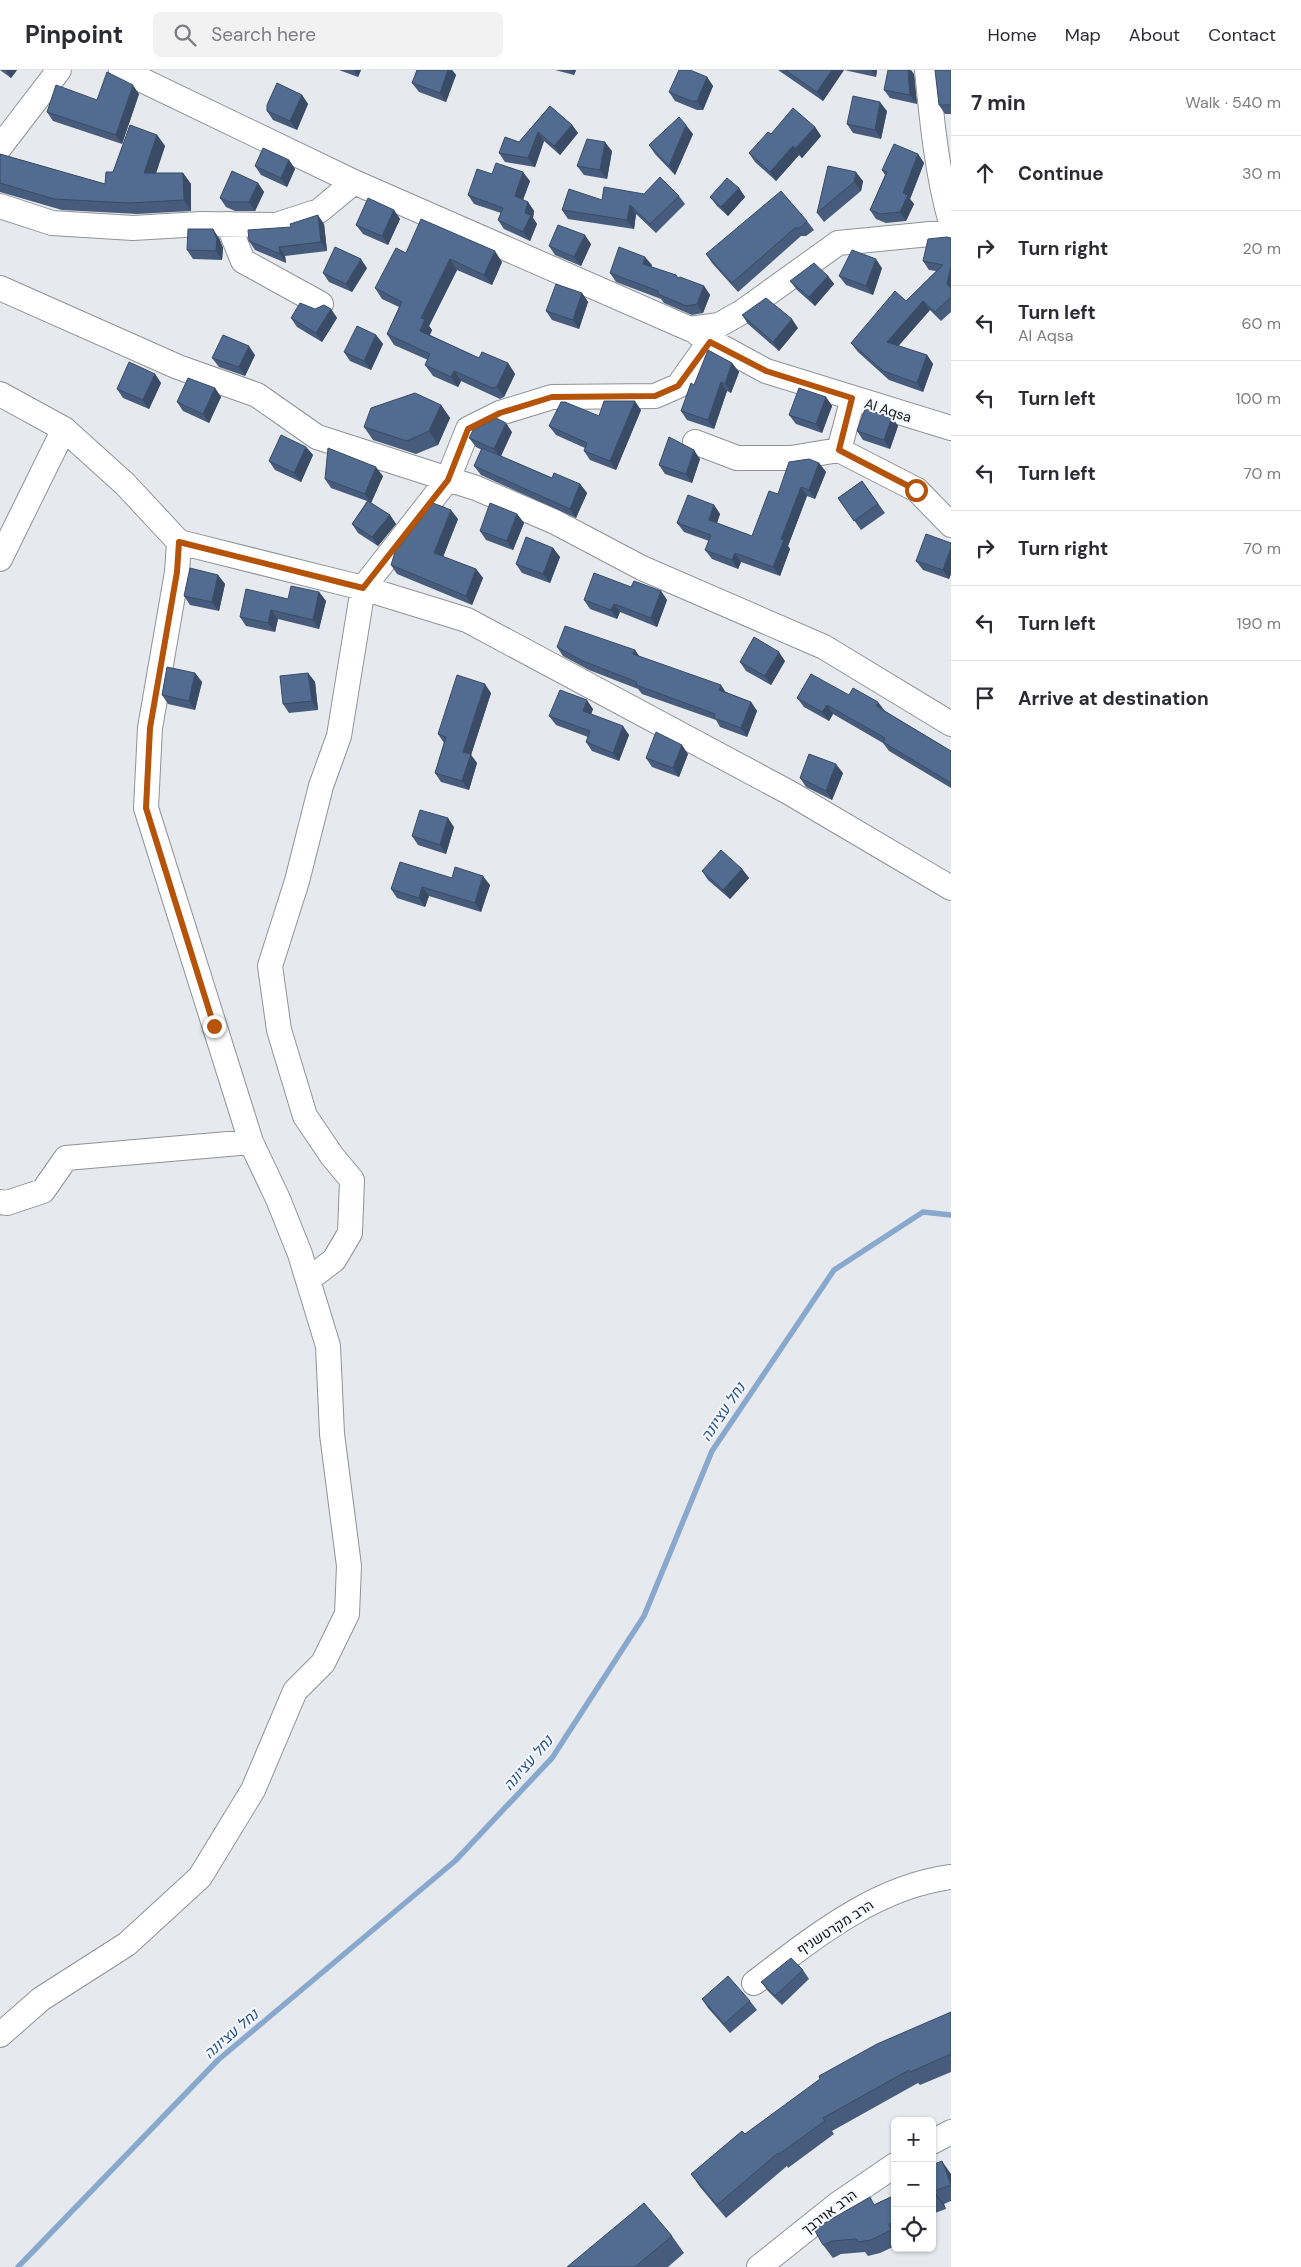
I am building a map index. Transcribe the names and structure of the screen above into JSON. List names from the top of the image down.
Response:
{
  "streets": {
    "street": ["Al Aqsa", "הרב מקרטשניף", "הרב אוירבך"]
  },
  "water": ["נחל עציונה"],
  "page": {
    "header": "Pinpoint",
    "search": "Search here",
    "nav": [
      "Home",
      "Map",
      "About",
      "Contact"
    ],
    "heading": ["7 min", "Walk · 540 m"],
    "list": [
      ["Continue", "30 m"],
      ["Turn right", "20 m"],
      ["Turn left", "Al Aqsa", "60 m"],
      ["Turn left", "100 m"],
      ["Turn left", "70 m"],
      ["Turn right", "70 m"],
      ["Turn left", "190 m"],
      "Arrive at destination"
    ],
    "map_buttons": ["+", "−"]
  }
}
